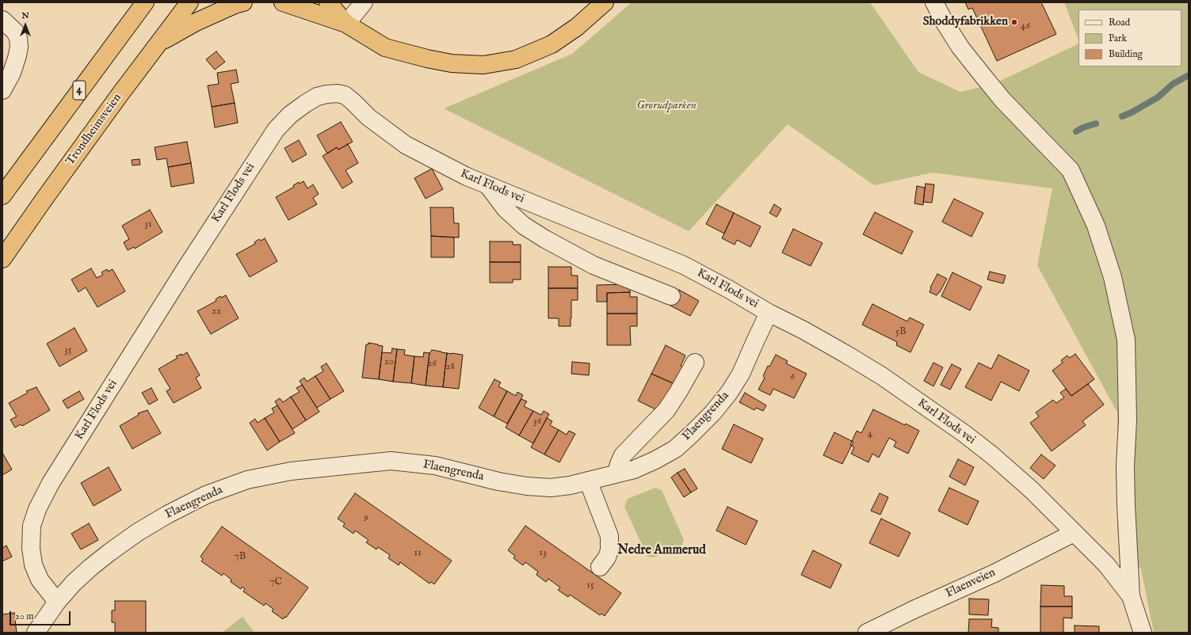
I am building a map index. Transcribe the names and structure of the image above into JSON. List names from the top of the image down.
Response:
{
  "streets": {
    "highway": ["4", "Trondheimsveien"],
    "street": ["Karl Flods vei", "Flaengrenda", "Flaenveien"]
  },
  "crossings": [
    ["Karl Flods vei", "Flaengrenda"],
    ["Karl Flods vei", "Flaenveien"]
  ],
  "districts": ["Nedre Ammerud"],
  "parks": ["Grorudparken"],
  "places": ["Shoddyfabrikken"],
  "house_numbers": [
    "46",
    "31",
    "22",
    "5B",
    "35",
    "20",
    "26",
    "28",
    "6",
    "36",
    "4",
    "9",
    "11",
    "13",
    "7B",
    "7C",
    "15"
  ],
  "legend": ["Road", "Park", "Building"],
  "scale_bar": "20 m",
  "north": "top"
}
